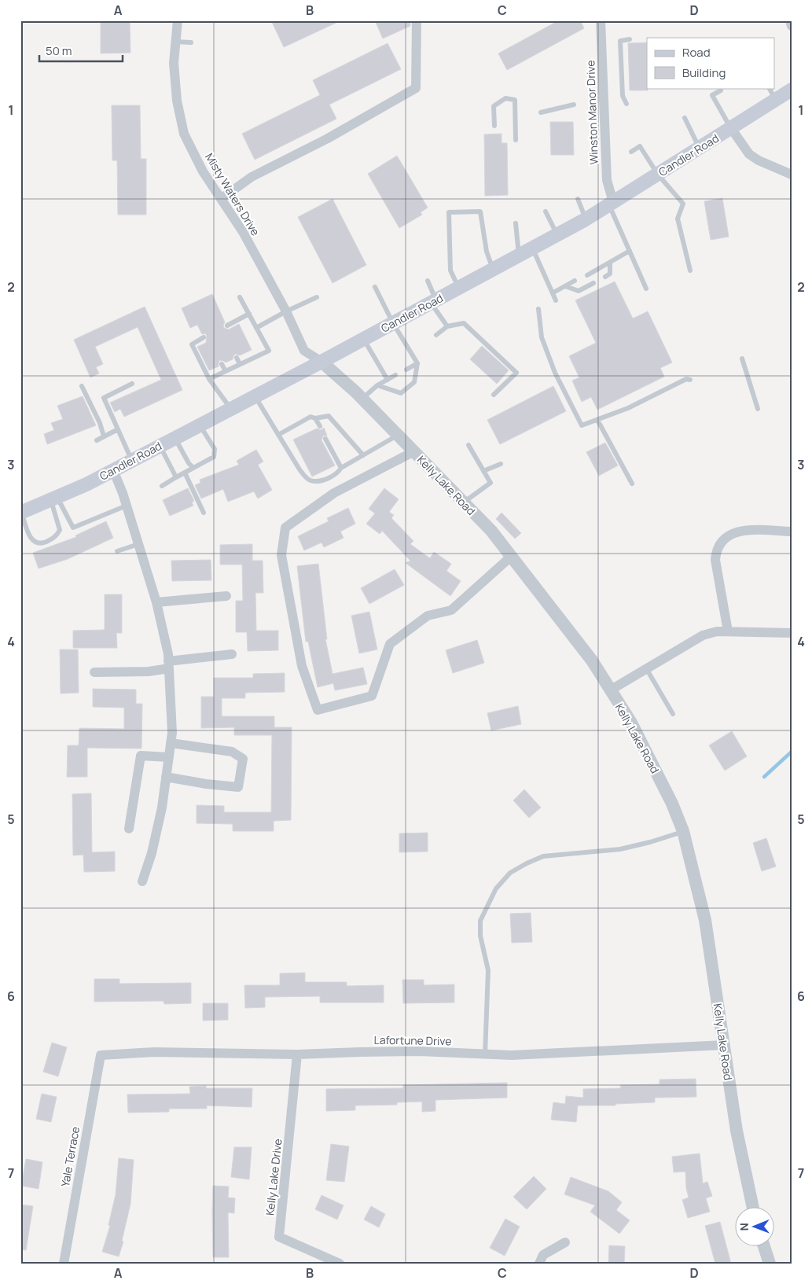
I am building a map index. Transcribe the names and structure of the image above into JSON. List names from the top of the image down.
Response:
{
  "streets": {
    "main road": ["Candler Road"],
    "street": [
      "Winston Manor Drive",
      "Misty Waters Drive",
      "Kelly Lake Road",
      "Lafortune Drive",
      "Yale Terrace",
      "Kelly Lake Drive"
    ]
  },
  "crossings": [
    ["Winston Manor Drive", "Candler Road"],
    ["Candler Road", "Misty Waters Drive"],
    ["Candler Road", "Kelly Lake Road"],
    ["Misty Waters Drive", "Kelly Lake Road"],
    ["Kelly Lake Road", "Lafortune Drive"],
    ["Lafortune Drive", "Yale Terrace"],
    ["Lafortune Drive", "Kelly Lake Drive"]
  ],
  "legend": ["Road", "Building"],
  "scale_bar": "50 m",
  "north": "left",
  "grid": {
    "columns": [
      "A",
      "B",
      "C",
      "D"
    ],
    "rows": [
      "1",
      "2",
      "3",
      "4",
      "5",
      "6",
      "7"
    ]
  }
}
